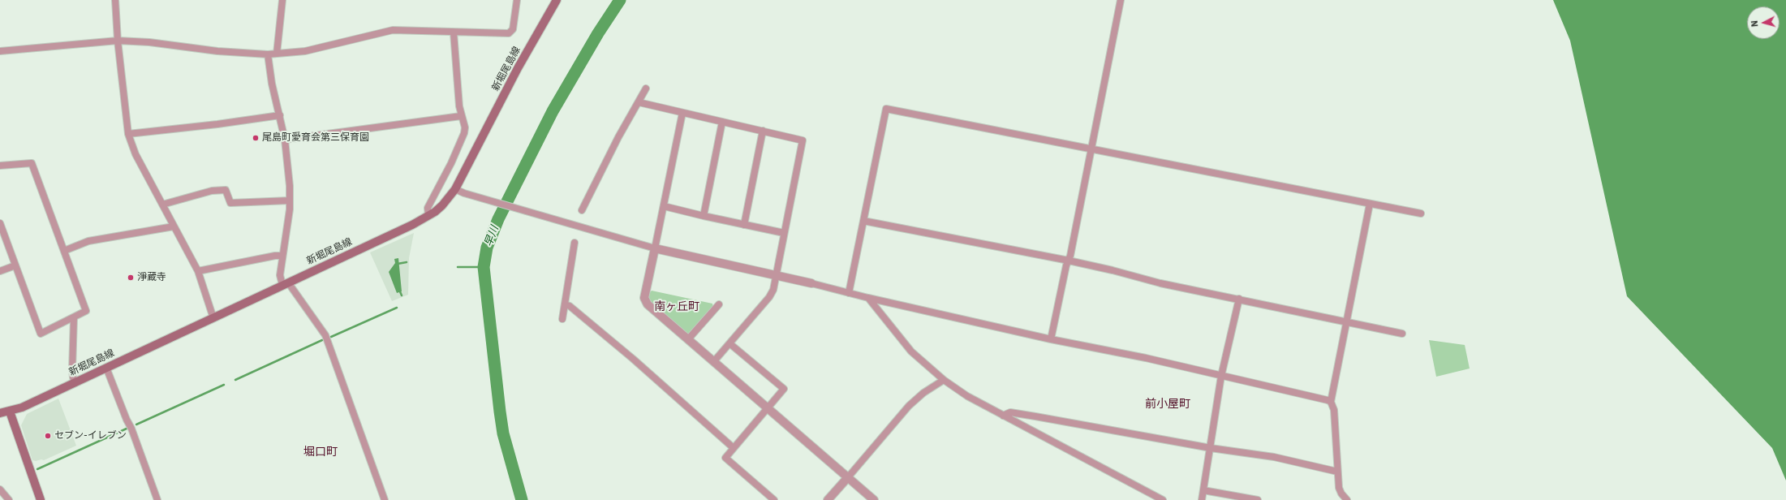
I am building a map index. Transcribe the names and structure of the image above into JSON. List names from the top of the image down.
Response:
{
  "streets": {
    "main road": ["新堀尾島線"]
  },
  "districts": ["南ヶ丘町", "前小屋町", "堀口町"],
  "water": ["早川"],
  "places": ["尾島町愛育会第三保育園", "淨蔵寺", "セブン-イレブン"],
  "north": "left"
}
